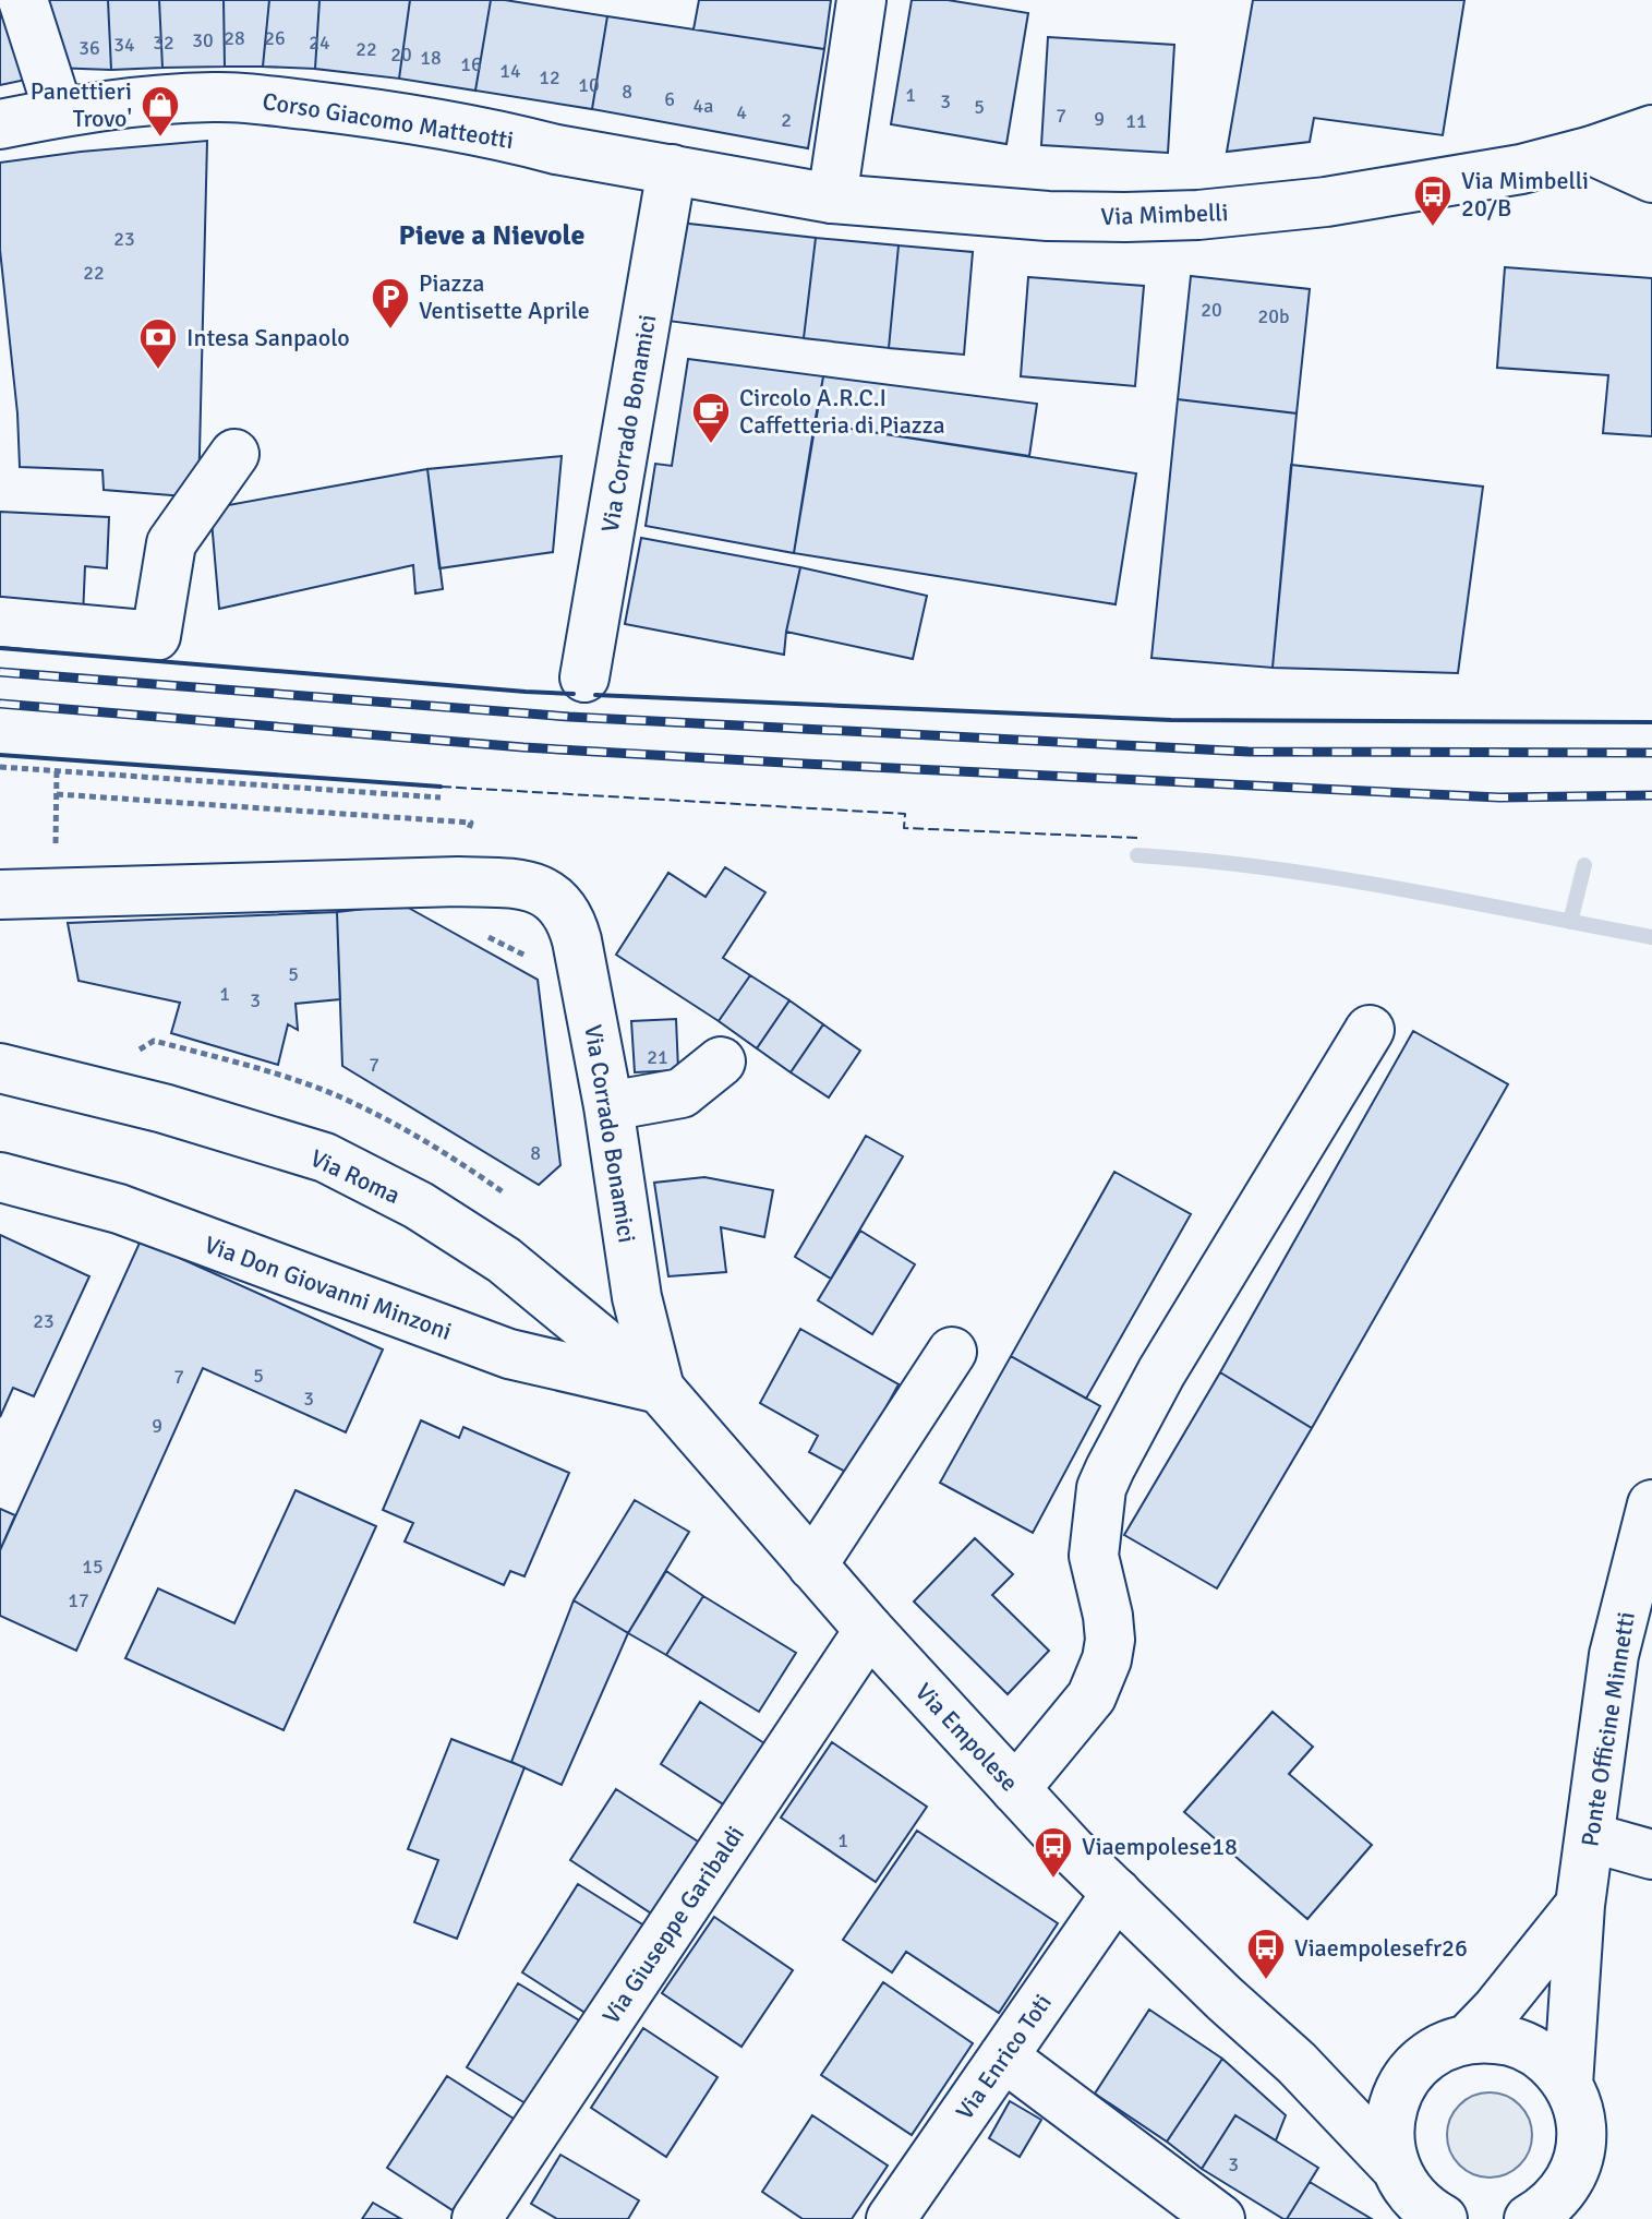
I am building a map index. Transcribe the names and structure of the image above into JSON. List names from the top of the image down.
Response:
{
  "streets": {
    "main road": [
      "Corso Giacomo Matteotti",
      "Via Mimbelli",
      "Via Corrado Bonamici",
      "Via Roma",
      "Via Don Giovanni Minzoni",
      "Ponte Officine Minnetti",
      "Via Empolese",
      "Via Giuseppe Garibaldi",
      "Via Enrico Toti"
    ]
  },
  "crossings": [
    ["Corso Giacomo Matteotti", "Via Mimbelli"],
    ["Corso Giacomo Matteotti", "Via Corrado Bonamici"],
    ["Via Mimbelli", "Via Corrado Bonamici"],
    ["Via Corrado Bonamici", "Via Roma"],
    ["Via Corrado Bonamici", "Via Don Giovanni Minzoni"],
    ["Via Corrado Bonamici", "Via Empolese"],
    ["Via Roma", "Via Don Giovanni Minzoni"],
    ["Via Roma", "Via Empolese"],
    ["Via Don Giovanni Minzoni", "Via Empolese"],
    ["Ponte Officine Minnetti", "Via Empolese"],
    ["Via Empolese", "Via Giuseppe Garibaldi"],
    ["Via Empolese", "Via Enrico Toti"]
  ],
  "districts": ["Pieve a Nievole"],
  "places": {
    "shop": ["Panettieri Trovo'"],
    "bus stop": ["Via Mimbelli 20/B", "Viaempolese18", "Viaempolesefr26"],
    "parking": ["Piazza Ventisette Aprile"],
    "bank": ["Intesa Sanpaolo"],
    "cafe": ["Circolo A.R.C.I Caffetteria di Piazza"]
  },
  "house_numbers": [
    "28",
    "26",
    "30",
    "32",
    "24",
    "34",
    "36",
    "22",
    "20",
    "18",
    "16",
    "14",
    "12",
    "10",
    "8",
    "1",
    "6",
    "3",
    "4a",
    "5",
    "4",
    "7",
    "9",
    "2",
    "11",
    "23",
    "22",
    "20",
    "20b",
    "5",
    "1",
    "3",
    "21",
    "7",
    "8",
    "23",
    "5",
    "7",
    "3",
    "9",
    "15",
    "17",
    "1",
    "3"
  ]
}
